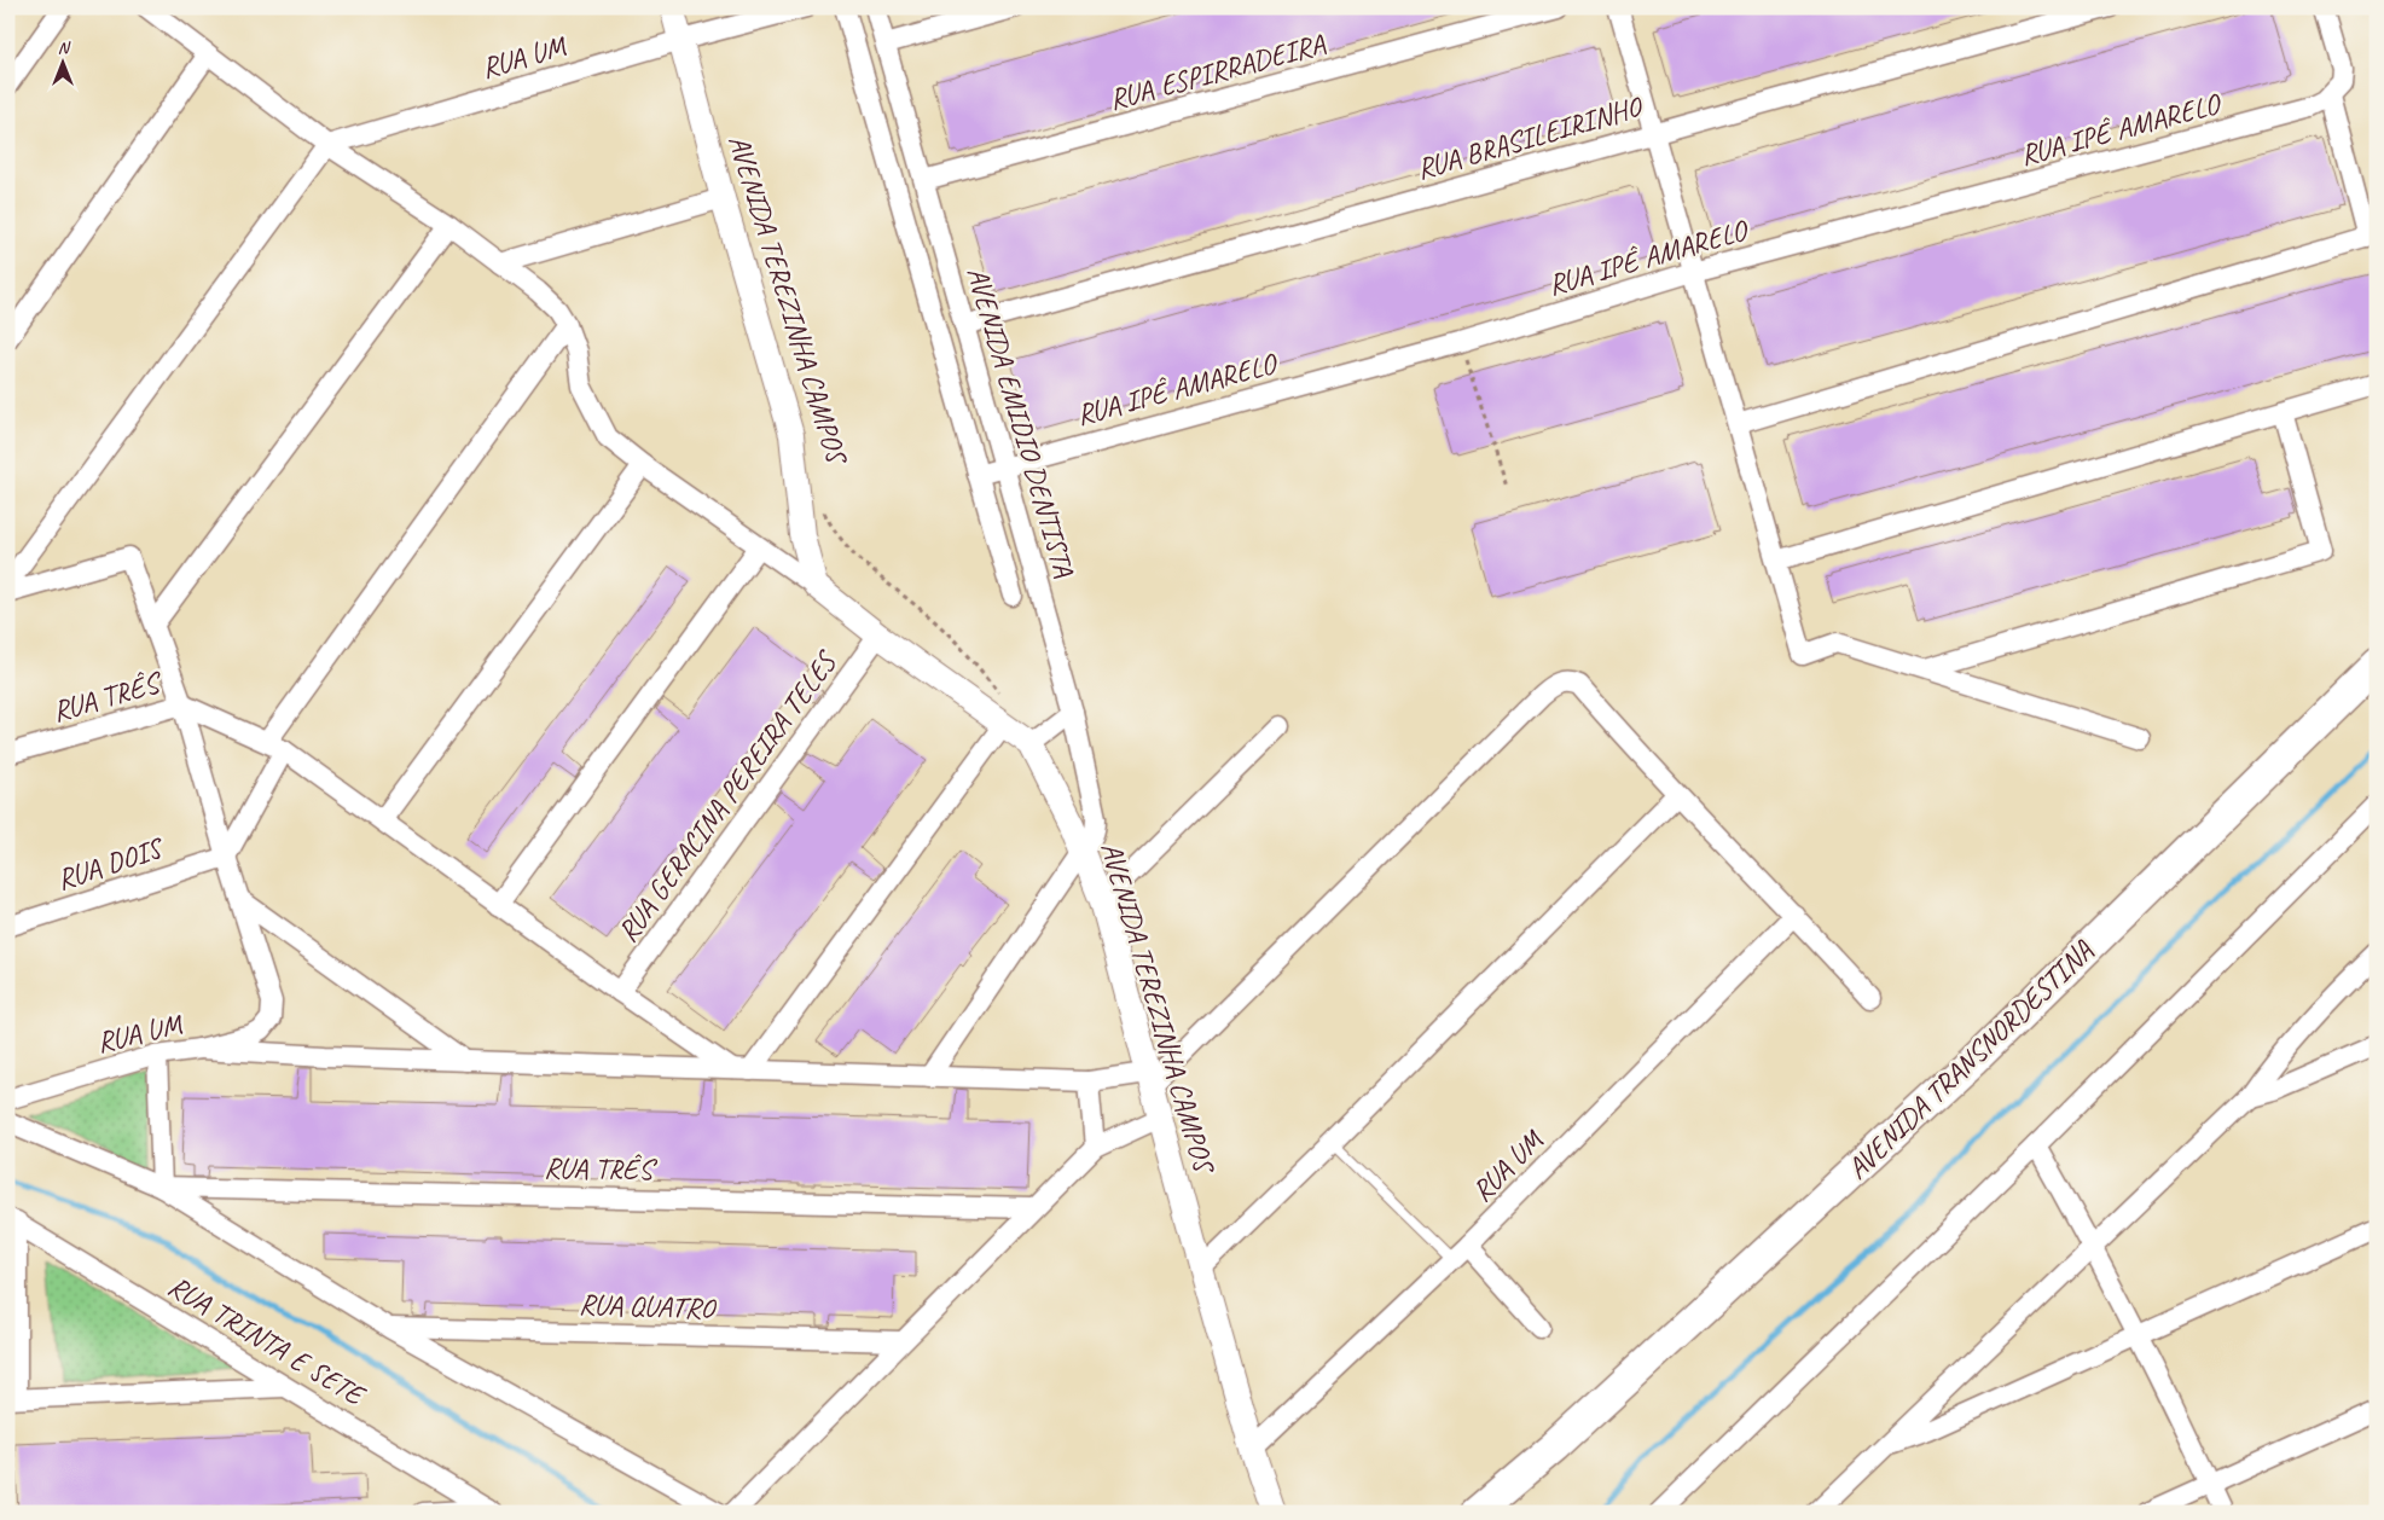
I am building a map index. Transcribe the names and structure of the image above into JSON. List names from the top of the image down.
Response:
{
  "streets": {
    "main road": ["AVENIDA TRANSNORDESTINA"],
    "street": [
      "RUA UM",
      "RUA ESPIRRADEIRA",
      "RUA IPÊ AMARELO",
      "RUA BRASILEIRINHO",
      "AVENIDA TEREZINHA CAMPOS",
      "AVENIDA EMIDIO DENTISTA",
      "RUA TRÊS",
      "RUA GERACINA PEREIRA TELES",
      "RUA DOIS",
      "RUA QUATRO",
      "RUA TRINTA E SETE"
    ]
  },
  "crossings": [
    ["RUA UM", "AVENIDA TEREZINHA CAMPOS"],
    ["RUA ESPIRRADEIRA", "AVENIDA EMIDIO DENTISTA"],
    ["RUA IPÊ AMARELO", "AVENIDA EMIDIO DENTISTA"],
    ["RUA BRASILEIRINHO", "AVENIDA EMIDIO DENTISTA"],
    ["AVENIDA TEREZINHA CAMPOS", "AVENIDA EMIDIO DENTISTA"],
    ["AVENIDA TEREZINHA CAMPOS", "RUA GERACINA PEREIRA TELES"]
  ],
  "north": "top"
}
